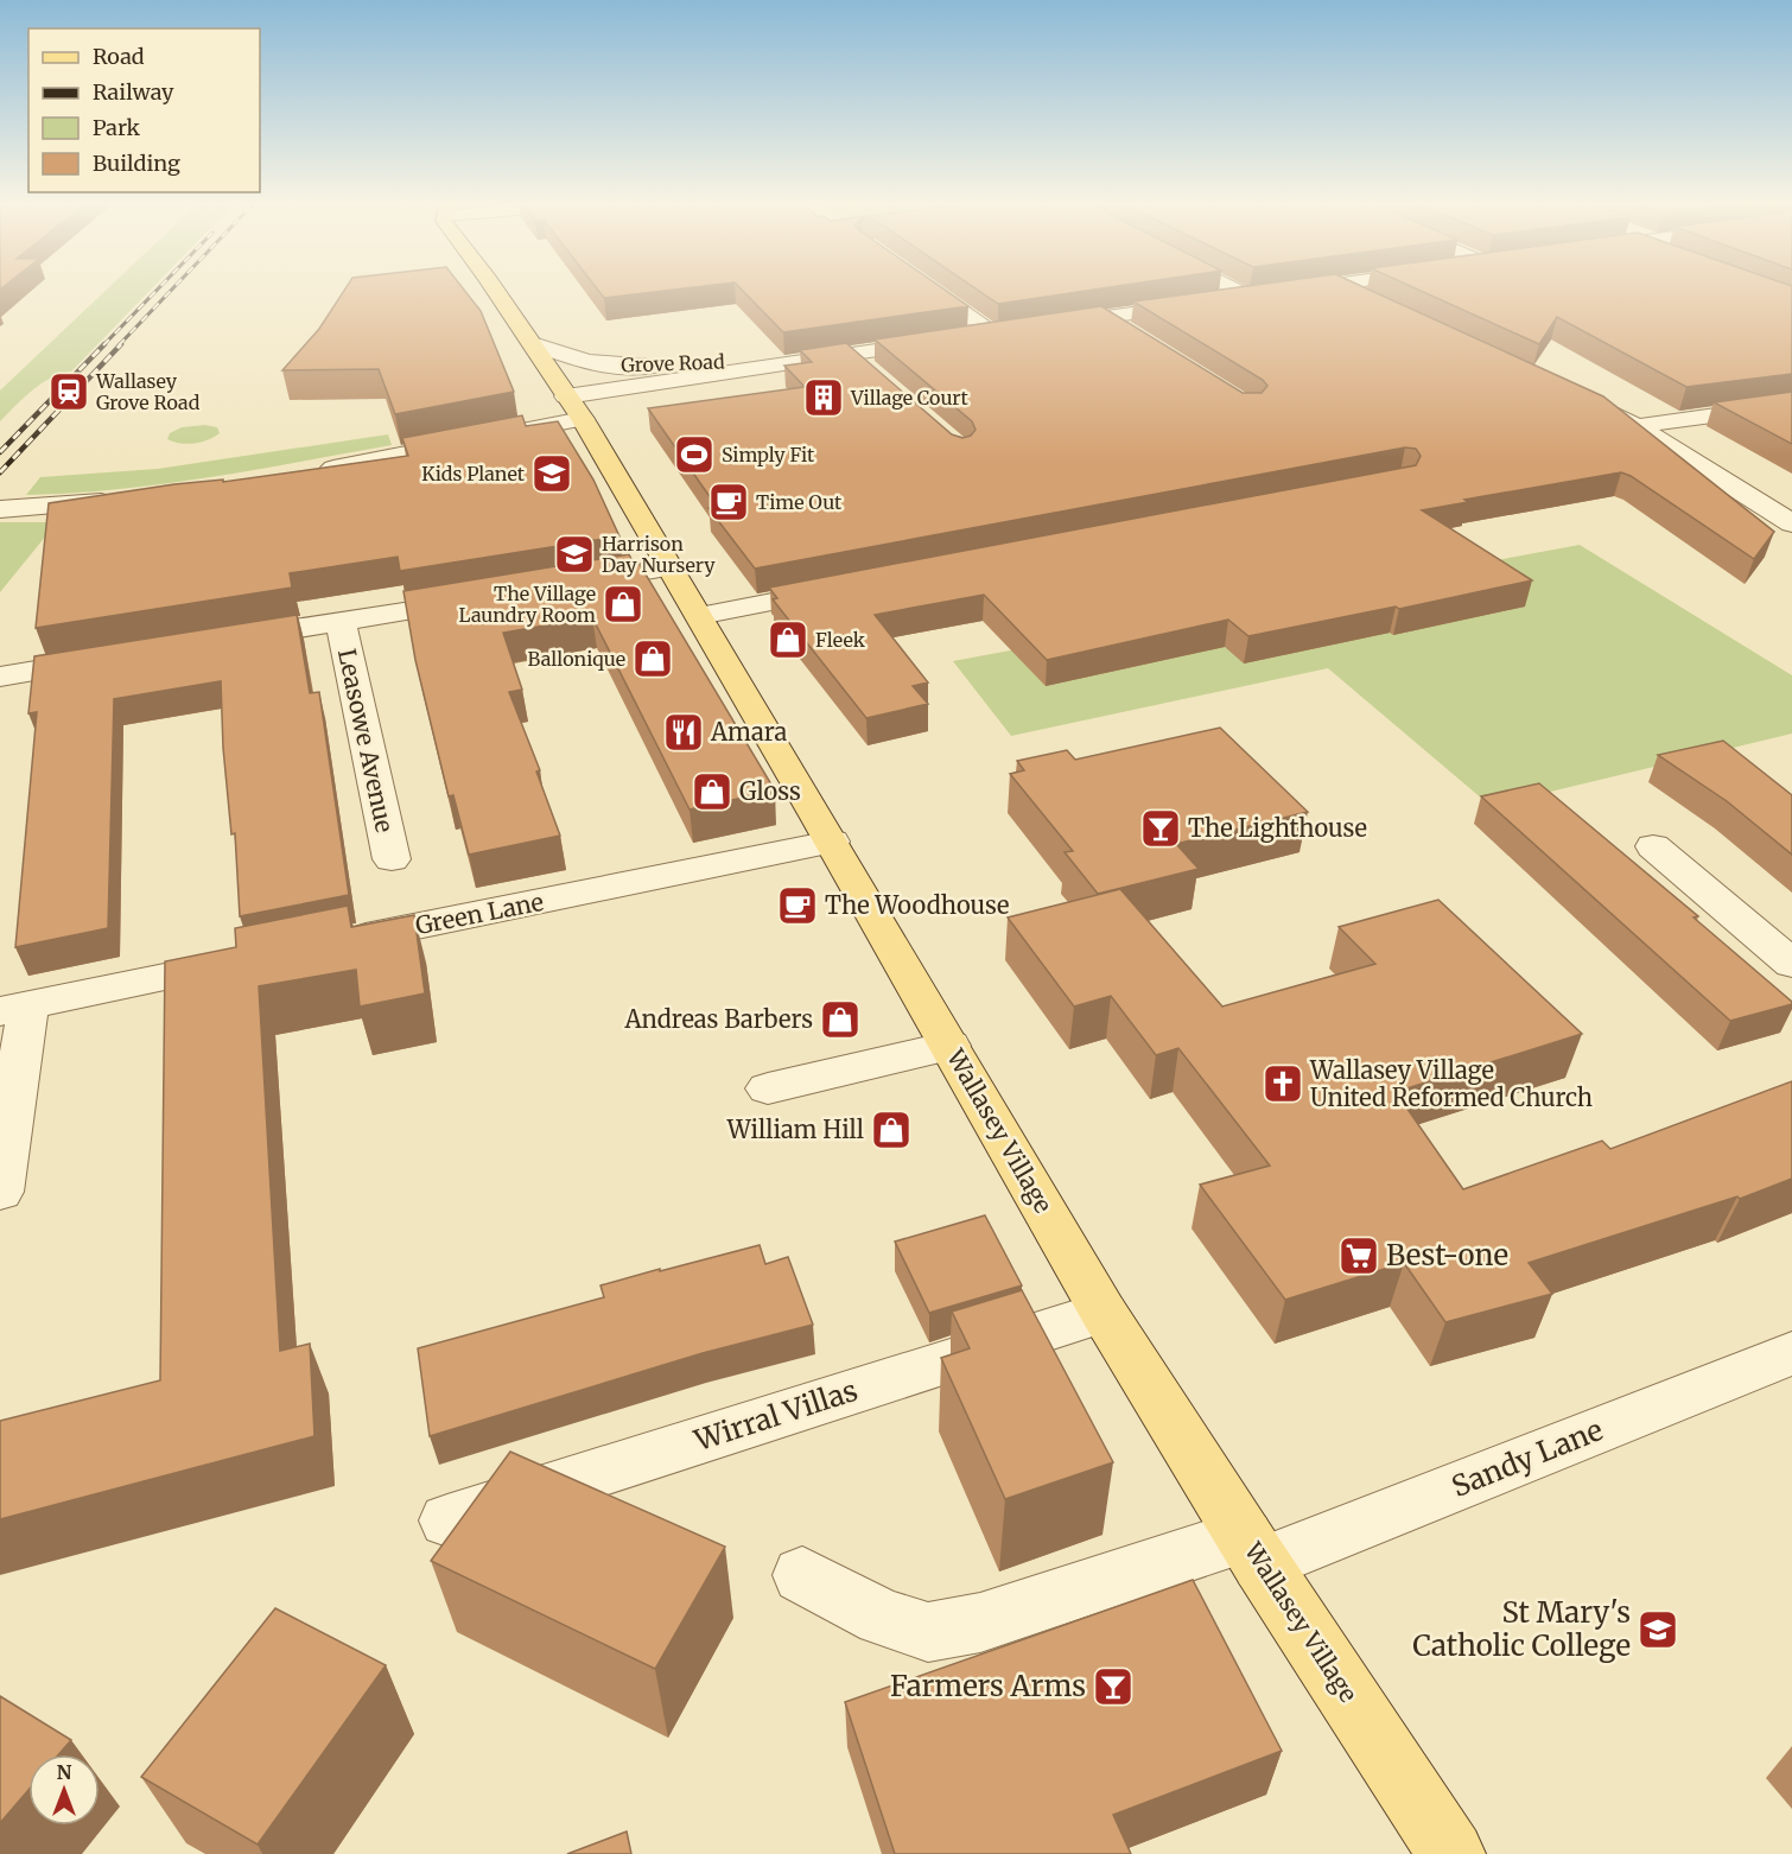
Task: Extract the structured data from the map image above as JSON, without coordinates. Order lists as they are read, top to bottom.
{
  "streets": {
    "main road": ["Wallasey Village"],
    "street": [
      "Grove Road",
      "Leasowe Avenue",
      "Green Lane",
      "Wirral Villas",
      "Sandy Lane"
    ]
  },
  "crossings": [
    ["Grove Road", "Wallasey Village"],
    ["Green Lane", "Wallasey Village"],
    ["Wallasey Village", "Wirral Villas"],
    ["Wallasey Village", "Sandy Lane"]
  ],
  "places": {
    "station": ["Wallasey Grove Road"],
    "building": ["Village Court"],
    "sports": ["Simply Fit"],
    "school or university": ["Kids Planet", "Harrison Day Nursery", "St Mary's Catholic College"],
    "cafe": ["Time Out", "The Woodhouse"],
    "shop": [
      "The Village Laundry Room",
      "Fleek",
      "Ballonique",
      "Gloss",
      "Andreas Barbers",
      "William Hill"
    ],
    "restaurant": ["Amara"],
    "bar": ["The Lighthouse", "Farmers Arms"],
    "church": ["Wallasey Village United Reformed Church"],
    "supermarket": ["Best-one"]
  },
  "legend": [
    "Road",
    "Railway",
    "Park",
    "Building"
  ],
  "north": "top"
}
